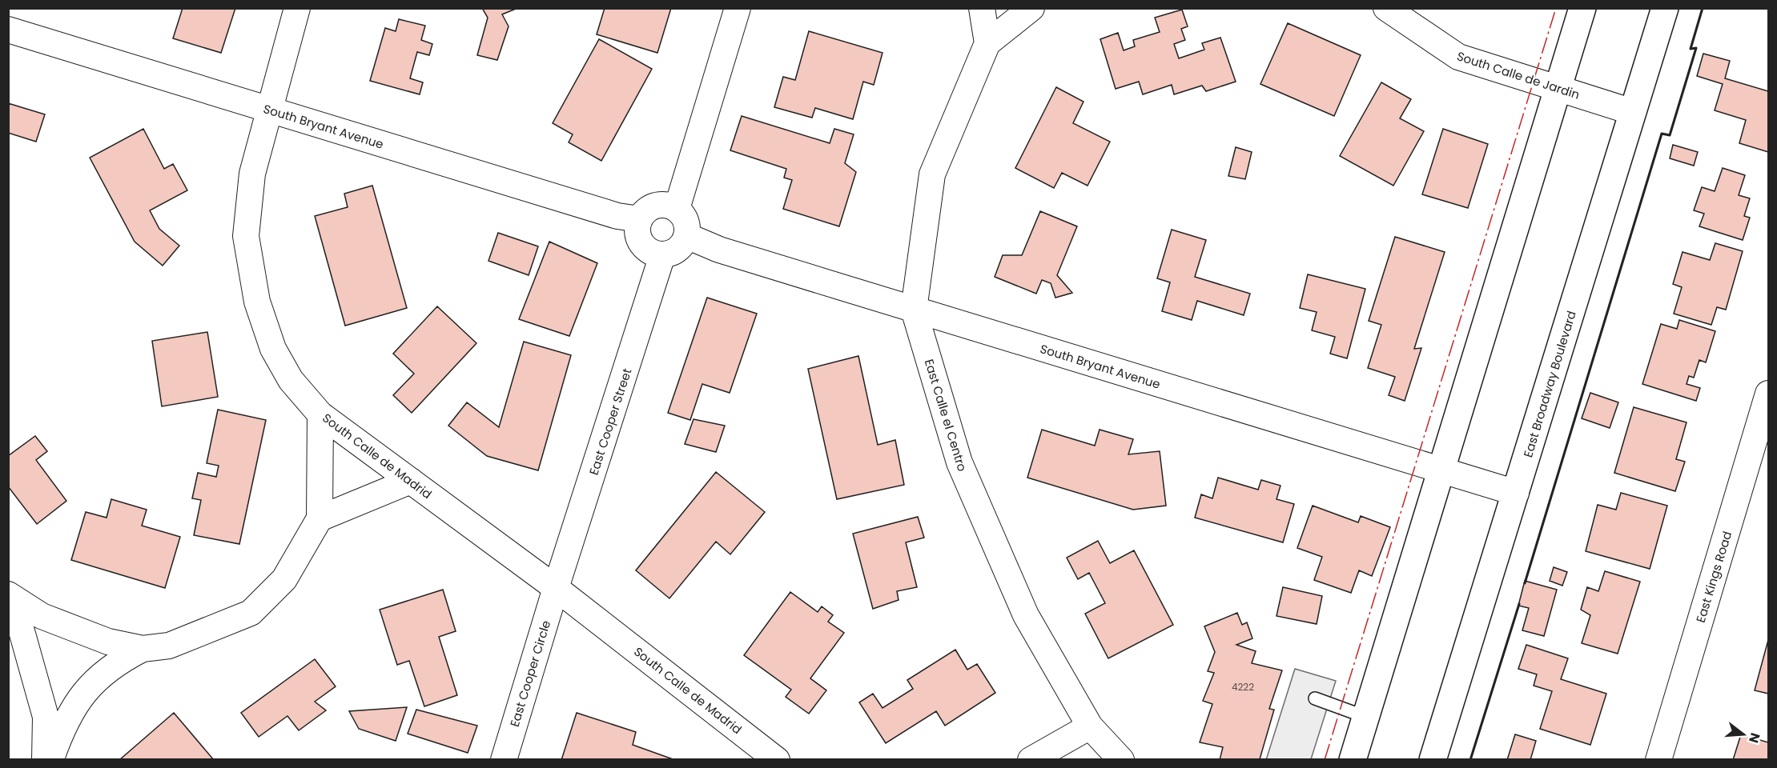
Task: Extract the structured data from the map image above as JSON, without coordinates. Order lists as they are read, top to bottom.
{
  "streets": {
    "main road": ["East Broadway Boulevard"],
    "street": [
      "South Calle de Jardin",
      "South Bryant Avenue",
      "East Calle el Centro",
      "East Cooper Street",
      "South Calle de Madrid",
      "East Kings Road",
      "East Cooper Circle"
    ]
  },
  "crossings": [
    ["South Calle de Jardin", "East Broadway Boulevard"],
    ["South Bryant Avenue", "East Broadway Boulevard"],
    ["South Bryant Avenue", "East Calle el Centro"],
    ["South Bryant Avenue", "East Cooper Street"],
    ["South Bryant Avenue", "South Calle de Madrid"],
    ["East Cooper Street", "South Calle de Madrid"],
    ["East Cooper Street", "East Cooper Circle"],
    ["South Calle de Madrid", "East Cooper Circle"]
  ],
  "house_numbers": ["4222"],
  "north": "right"
}
